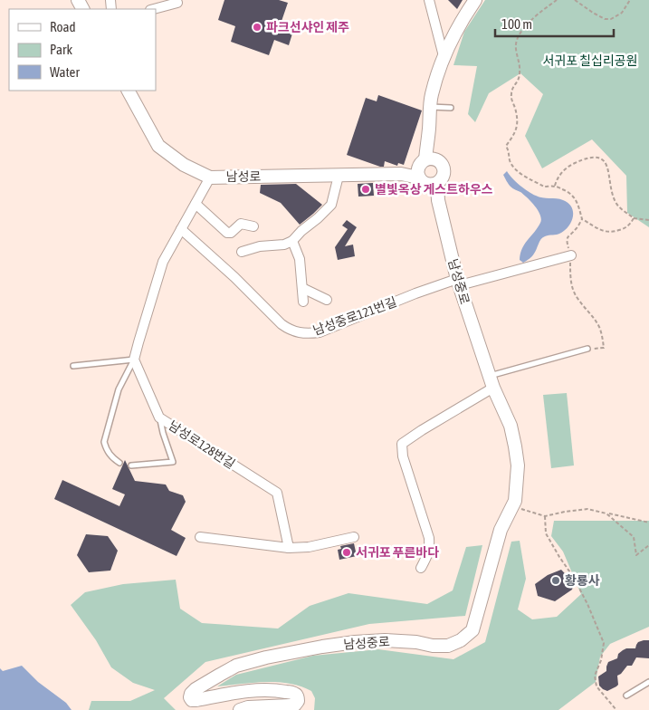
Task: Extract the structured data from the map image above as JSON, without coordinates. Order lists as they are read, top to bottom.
{
  "streets": {
    "street": [
      "남성로",
      "남성중로",
      "남성중로121번길",
      "남성로128번길"
    ]
  },
  "crossings": [
    ["남성로", "남성중로"],
    ["남성중로", "남성중로121번길"]
  ],
  "parks": ["서귀포 칠십리공원"],
  "places": [
    "파크선샤인 제주",
    "별빛옥상 게스트하우스",
    "서귀포 푸른바다",
    "황룡사"
  ],
  "legend": ["Road", "Park", "Water"],
  "scale_bar": "100 m"
}
